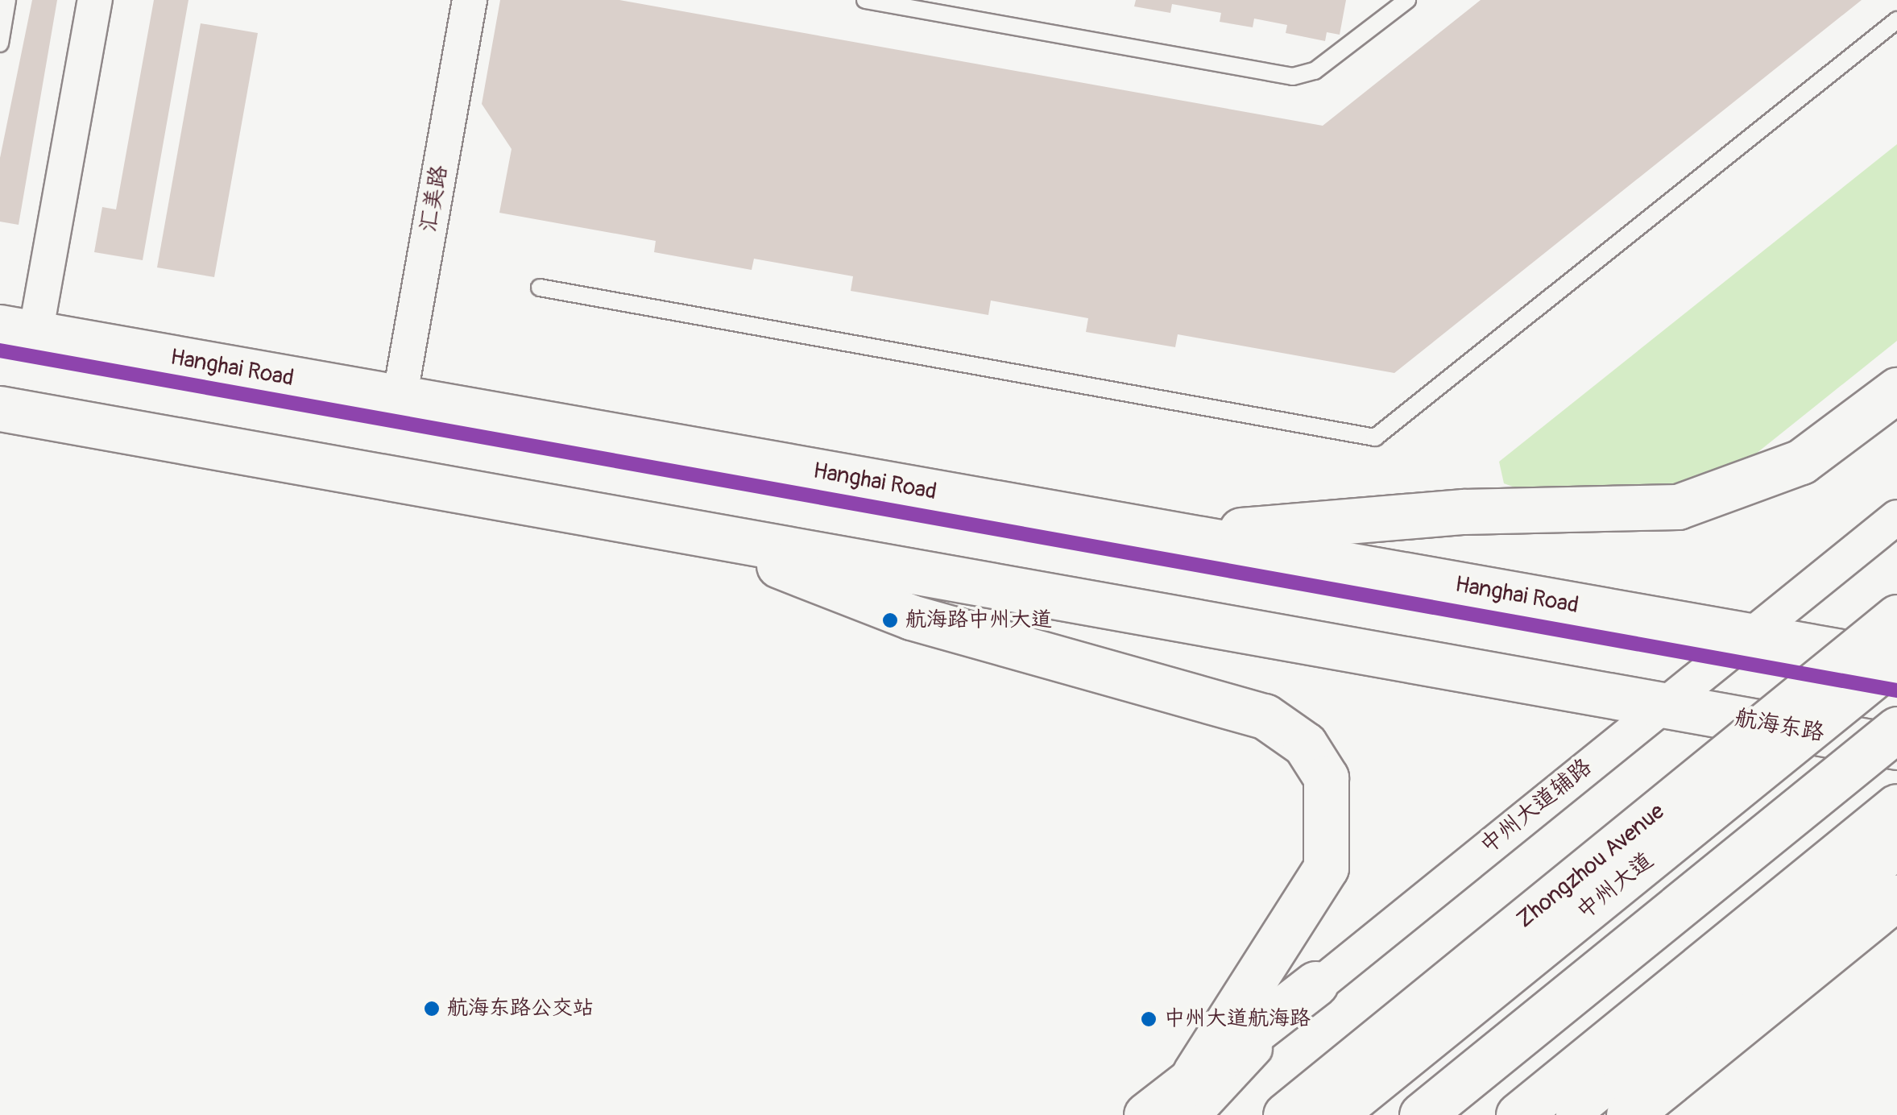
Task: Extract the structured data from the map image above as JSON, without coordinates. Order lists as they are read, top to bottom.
{
  "streets": {
    "main road": [
      "Hanghai Road",
      "航海东路",
      "Zhongzhou Avenue",
      "中州大道"
    ],
    "street": ["汇美路", "中州大道辅路"]
  },
  "crossings": [
    ["汇美路", "Hanghai Road"],
    ["Hanghai Road", "中州大道辅路"],
    ["航海东路", "中州大道辅路"]
  ],
  "places": ["航海路中州大道", "航海东路公交站", "中州大道航海路"]
}
